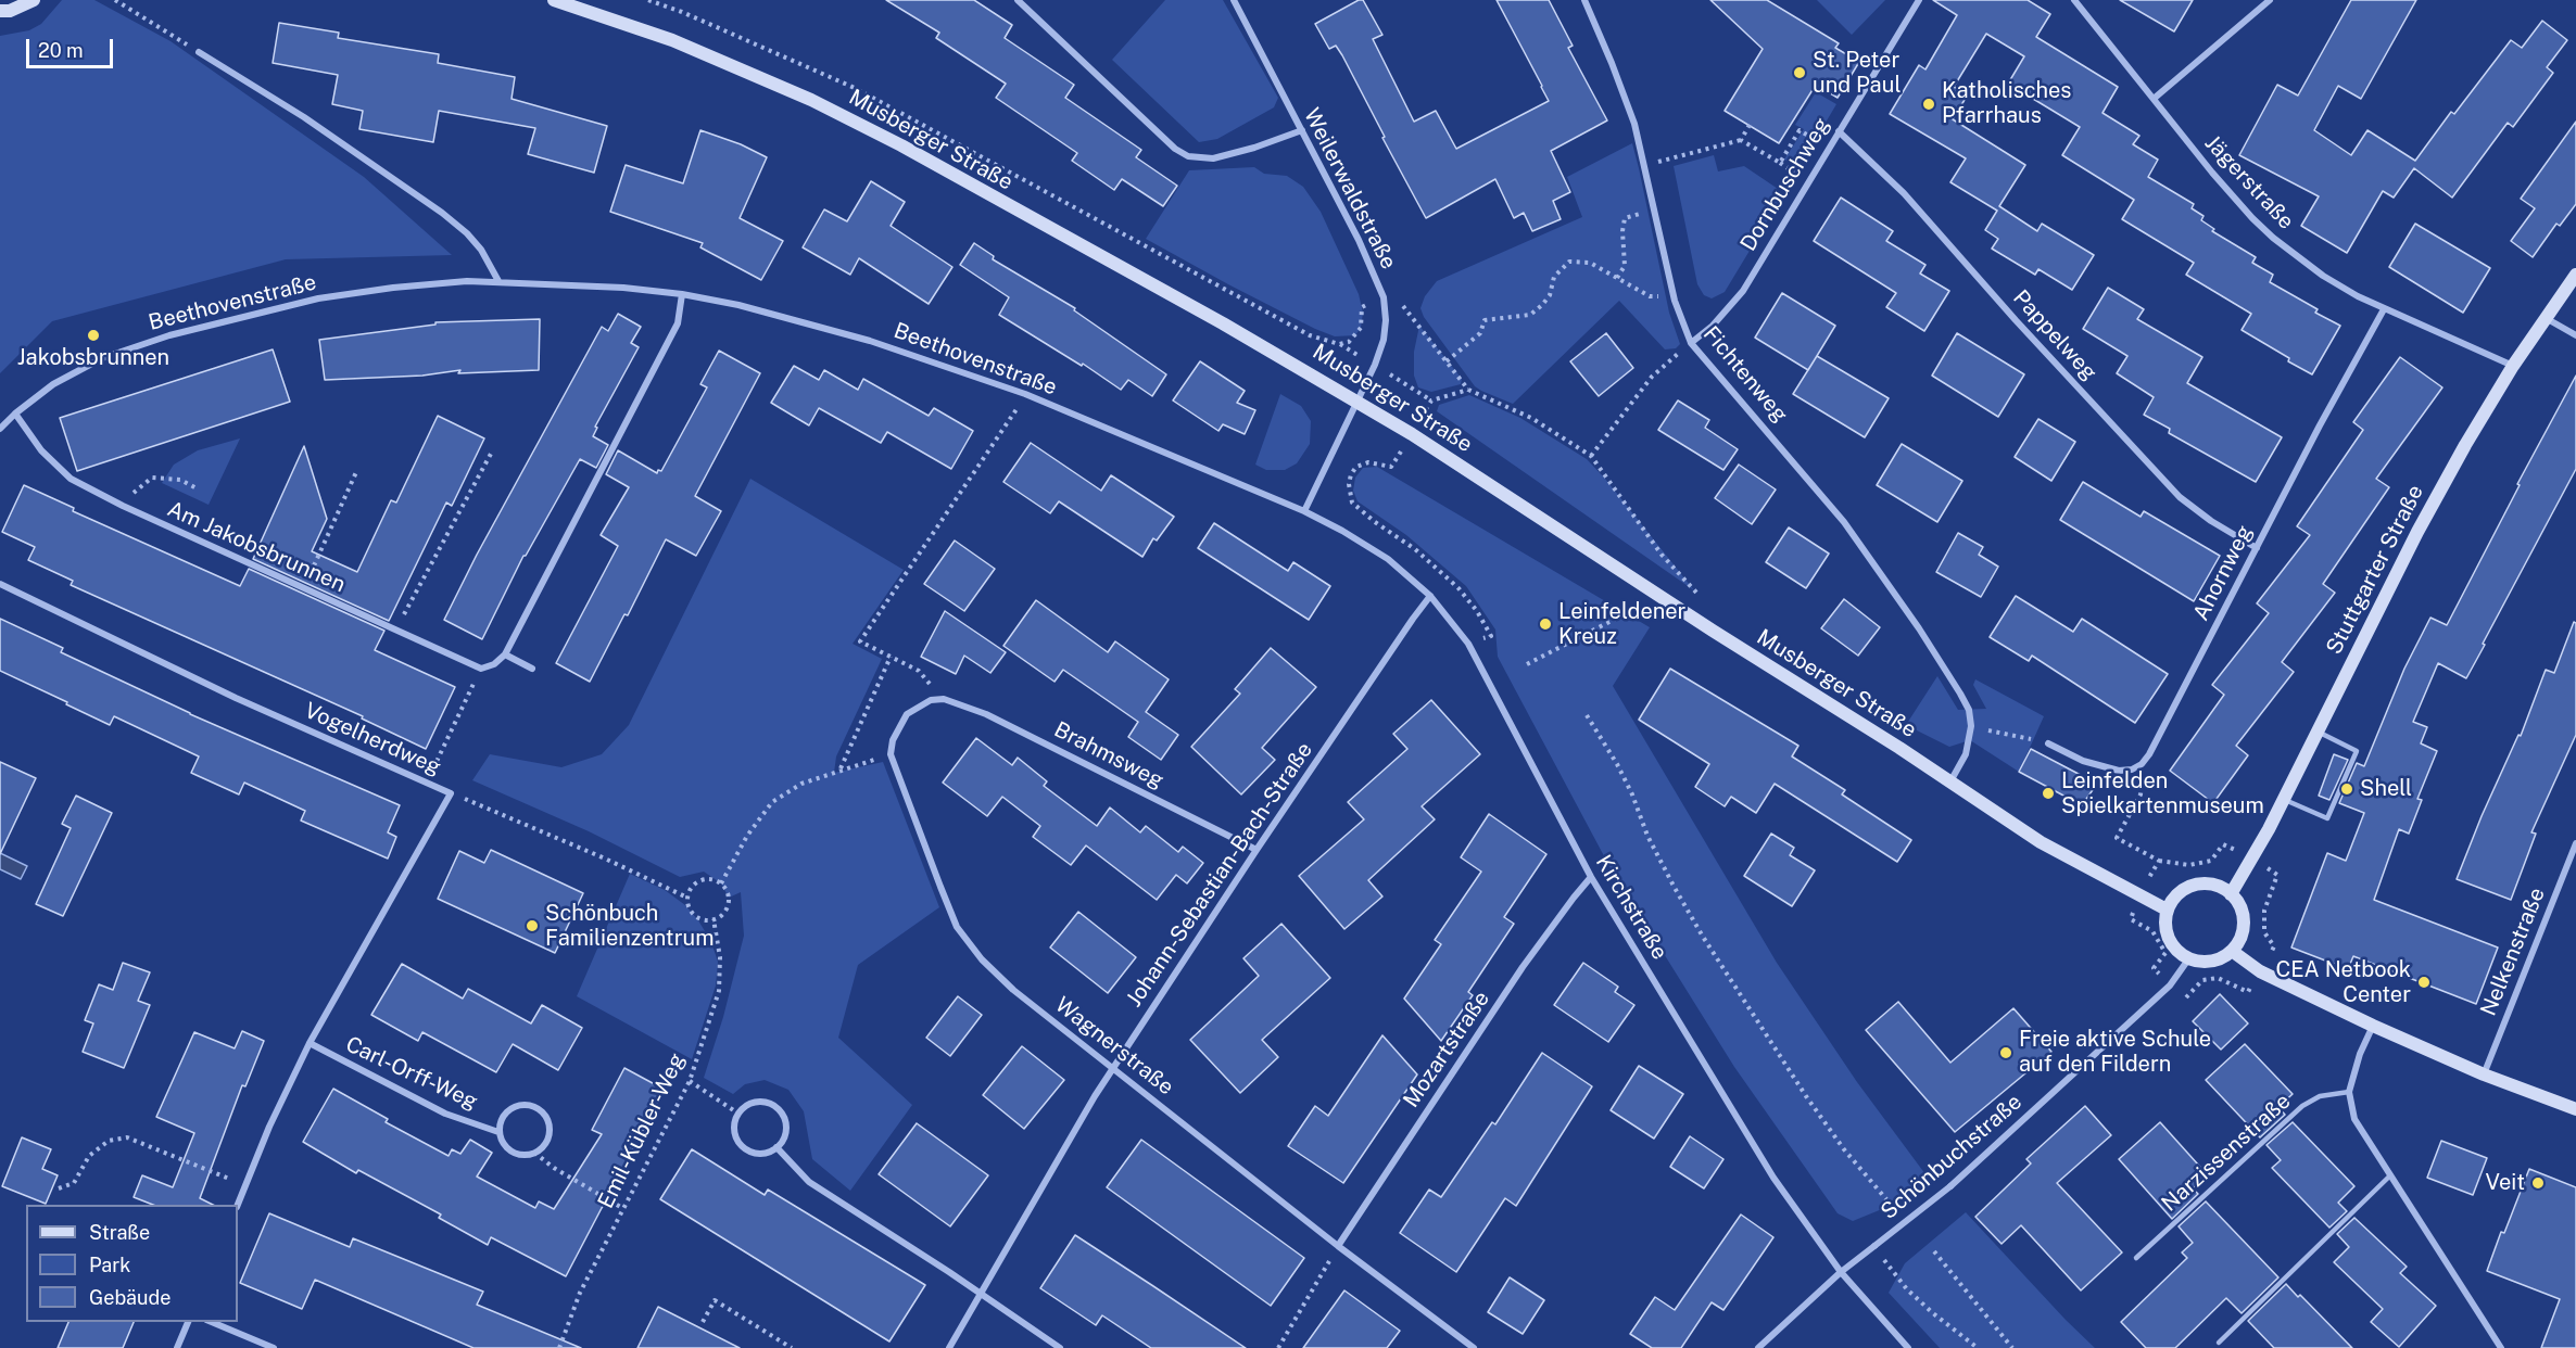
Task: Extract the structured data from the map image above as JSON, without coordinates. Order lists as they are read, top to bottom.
{
  "streets": {
    "main road": ["Musberger Straße", "Stuttgarter Straße"],
    "street": [
      "Jägerstraße",
      "Dornbuschweg",
      "Weilerwaldstraße",
      "Beethovenstraße",
      "Pappelweg",
      "Fichtenweg",
      "Am Jakobsbrunnen",
      "Ahornweg",
      "Vogelherdweg",
      "Brahmsweg",
      "Johann-Sebastian-Bach-Straße",
      "Kirchstraße",
      "Nelkenstraße",
      "Wagnerstraße",
      "Mozartstraße",
      "Carl-Orff-Weg",
      "Schönbuchstraße"
    ],
    "lane": ["Narzissenstraße"],
    "path": ["Emil-Kübler-Weg"]
  },
  "crossings": [
    ["Musberger Straße", "Weilerwaldstraße"],
    ["Musberger Straße", "Stuttgarter Straße"],
    ["Musberger Straße", "Schönbuchstraße"],
    ["Jägerstraße", "Stuttgarter Straße"],
    ["Jägerstraße", "Ahornweg"],
    ["Dornbuschweg", "Pappelweg"],
    ["Dornbuschweg", "Fichtenweg"],
    ["Beethovenstraße", "Am Jakobsbrunnen"],
    ["Beethovenstraße", "Kirchstraße"],
    ["Pappelweg", "Ahornweg"],
    ["Stuttgarter Straße", "Schönbuchstraße"],
    ["Vogelherdweg", "Carl-Orff-Weg"],
    ["Brahmsweg", "Johann-Sebastian-Bach-Straße"],
    ["Johann-Sebastian-Bach-Straße", "Kirchstraße"],
    ["Johann-Sebastian-Bach-Straße", "Wagnerstraße"],
    ["Kirchstraße", "Mozartstraße"],
    ["Kirchstraße", "Schönbuchstraße"],
    ["Wagnerstraße", "Mozartstraße"]
  ],
  "places": [
    "St. Peter und Paul",
    "Katholisches Pfarrhaus",
    "Jakobsbrunnen",
    "Leinfeldener Kreuz",
    "Shell",
    "Leinfelden Spielkartenmuseum",
    "Schönbuch Familienzentrum",
    "CEA Netbook Center",
    "Freie aktive Schule auf den Fildern",
    "Veit"
  ],
  "legend": ["Straße", "Park", "Gebäude"],
  "scale_bar": "20 m"
}
